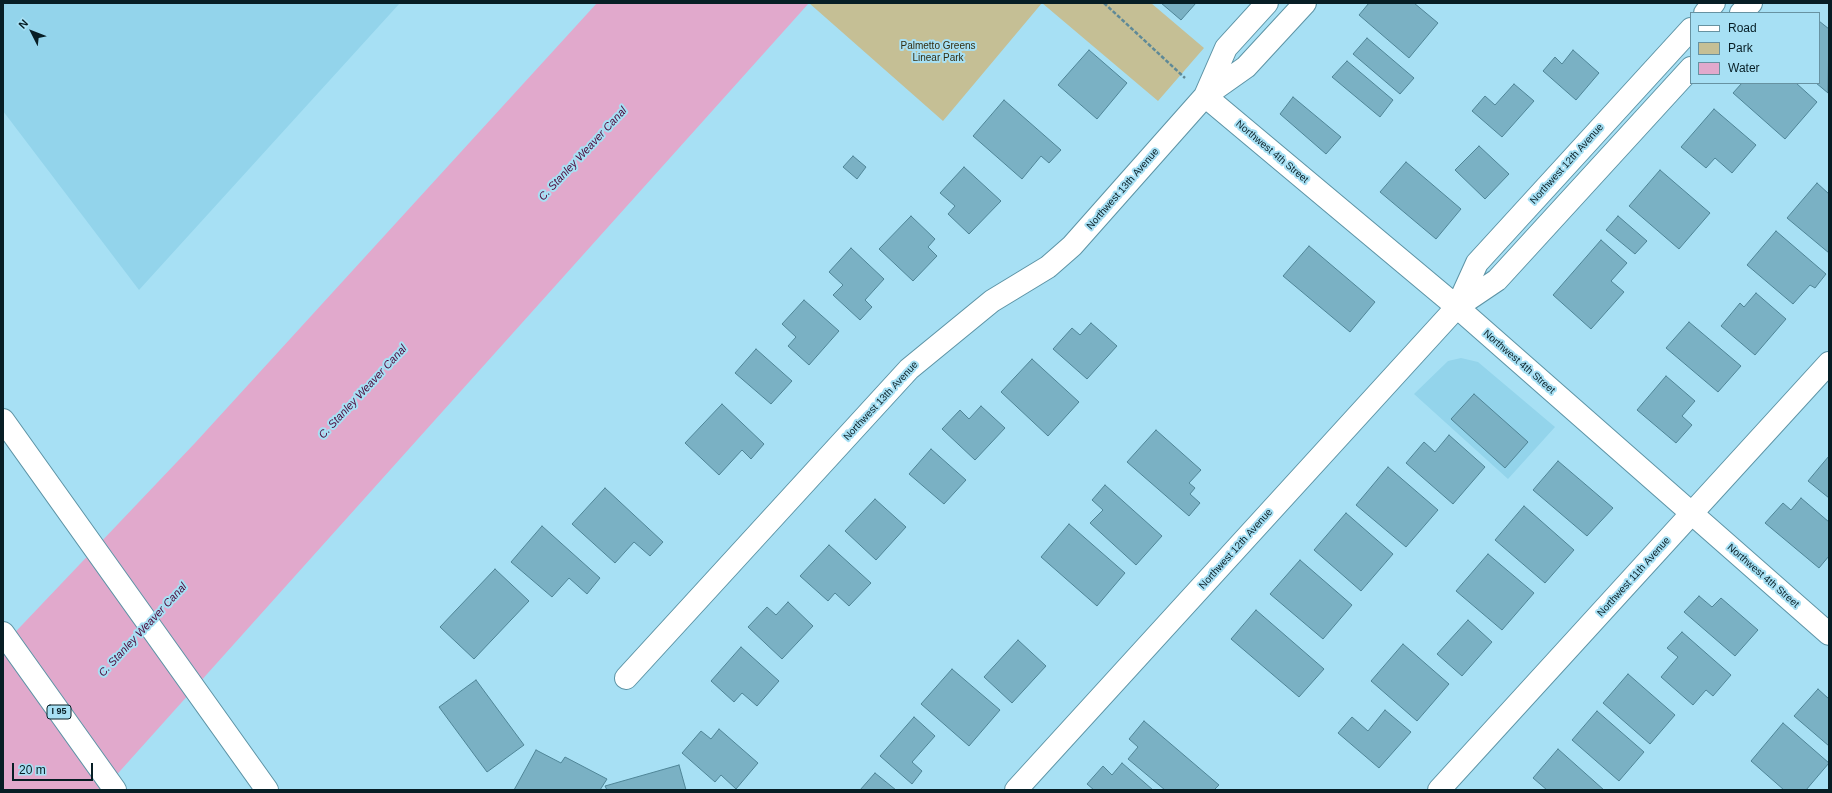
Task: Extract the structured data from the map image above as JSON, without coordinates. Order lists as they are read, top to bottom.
{
  "streets": {
    "main road": [
      "Northwest 4th Street",
      "Northwest 12th Avenue",
      "Northwest 13th Avenue",
      "Northwest 11th Avenue",
      "I 95"
    ]
  },
  "crossings": [
    ["Northwest 4th Street", "Northwest 12th Avenue"],
    ["Northwest 4th Street", "Northwest 13th Avenue"],
    ["Northwest 4th Street", "Northwest 11th Avenue"]
  ],
  "water": ["C. Stanley Weaver Canal"],
  "parks": ["Palmetto Greens Linear Park"],
  "legend": ["Road", "Park", "Water"],
  "scale_bar": "20 m",
  "north": "top left"
}
